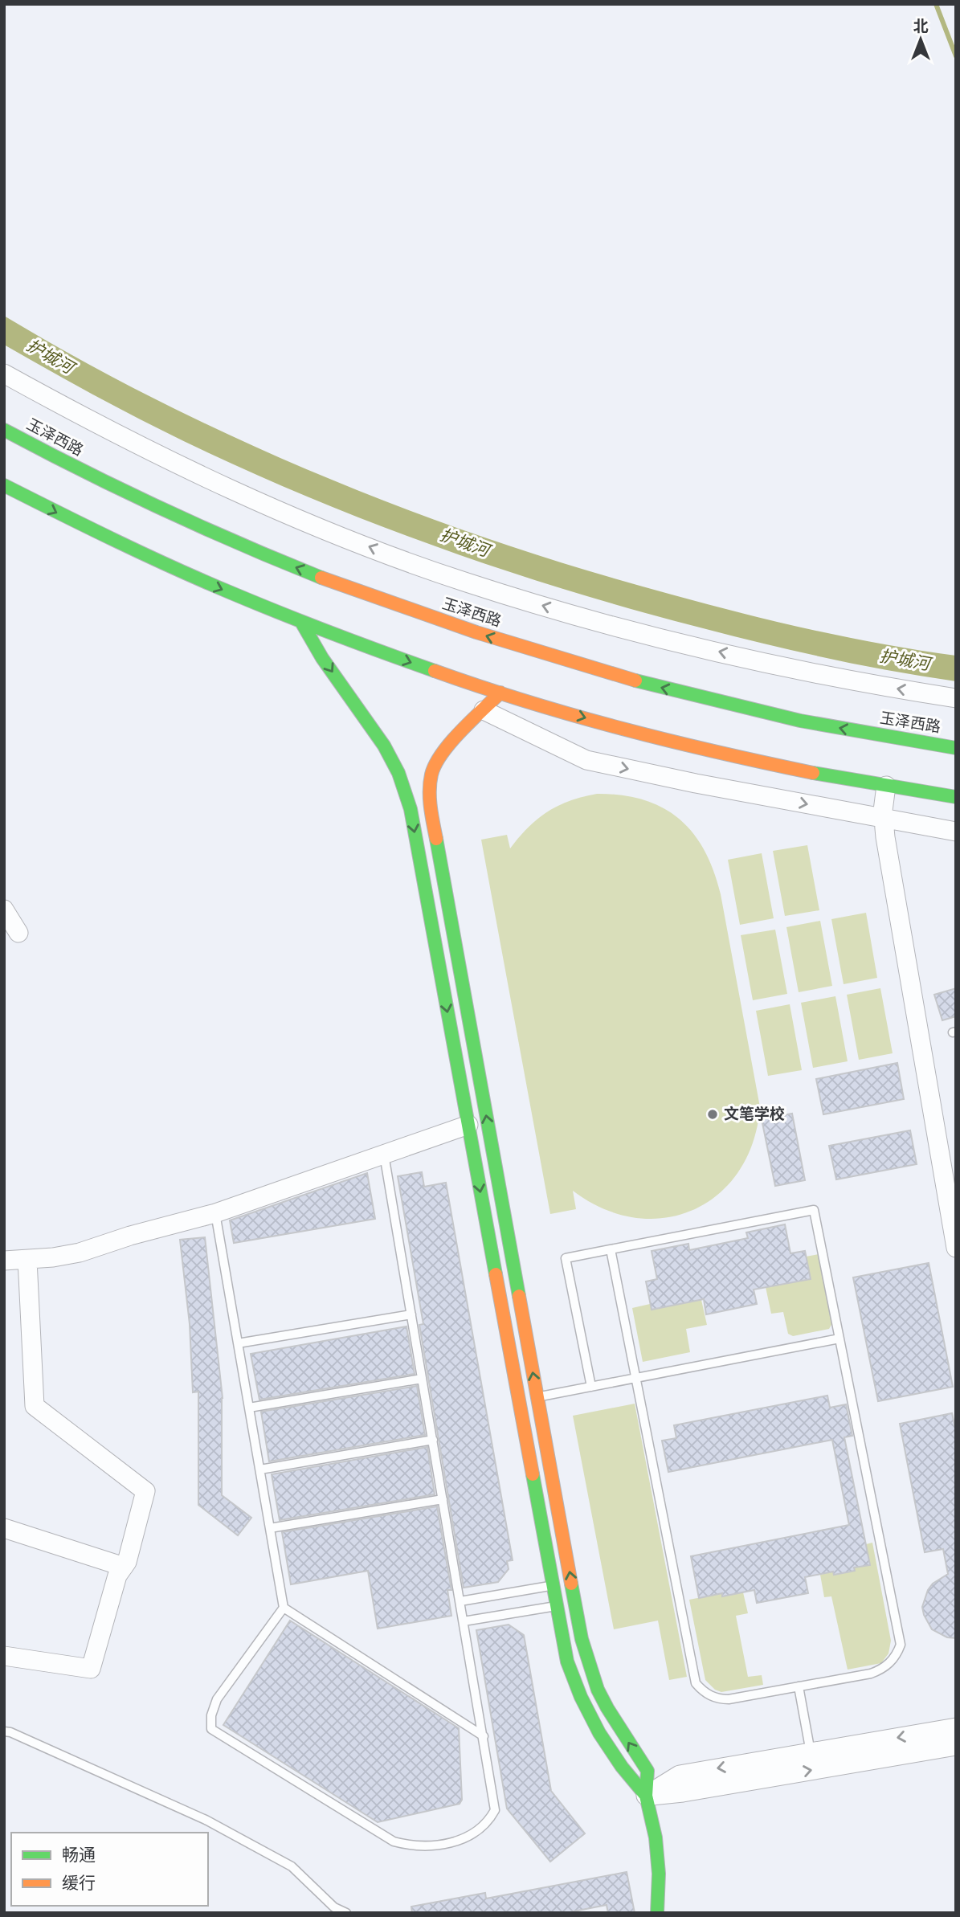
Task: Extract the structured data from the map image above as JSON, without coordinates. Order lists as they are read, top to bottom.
{
  "streets": {
    "street": ["玉泽西路"]
  },
  "water": ["护城河"],
  "places": ["文笔学校"],
  "legend": ["畅通", "缓行"],
  "north": "top"
}
